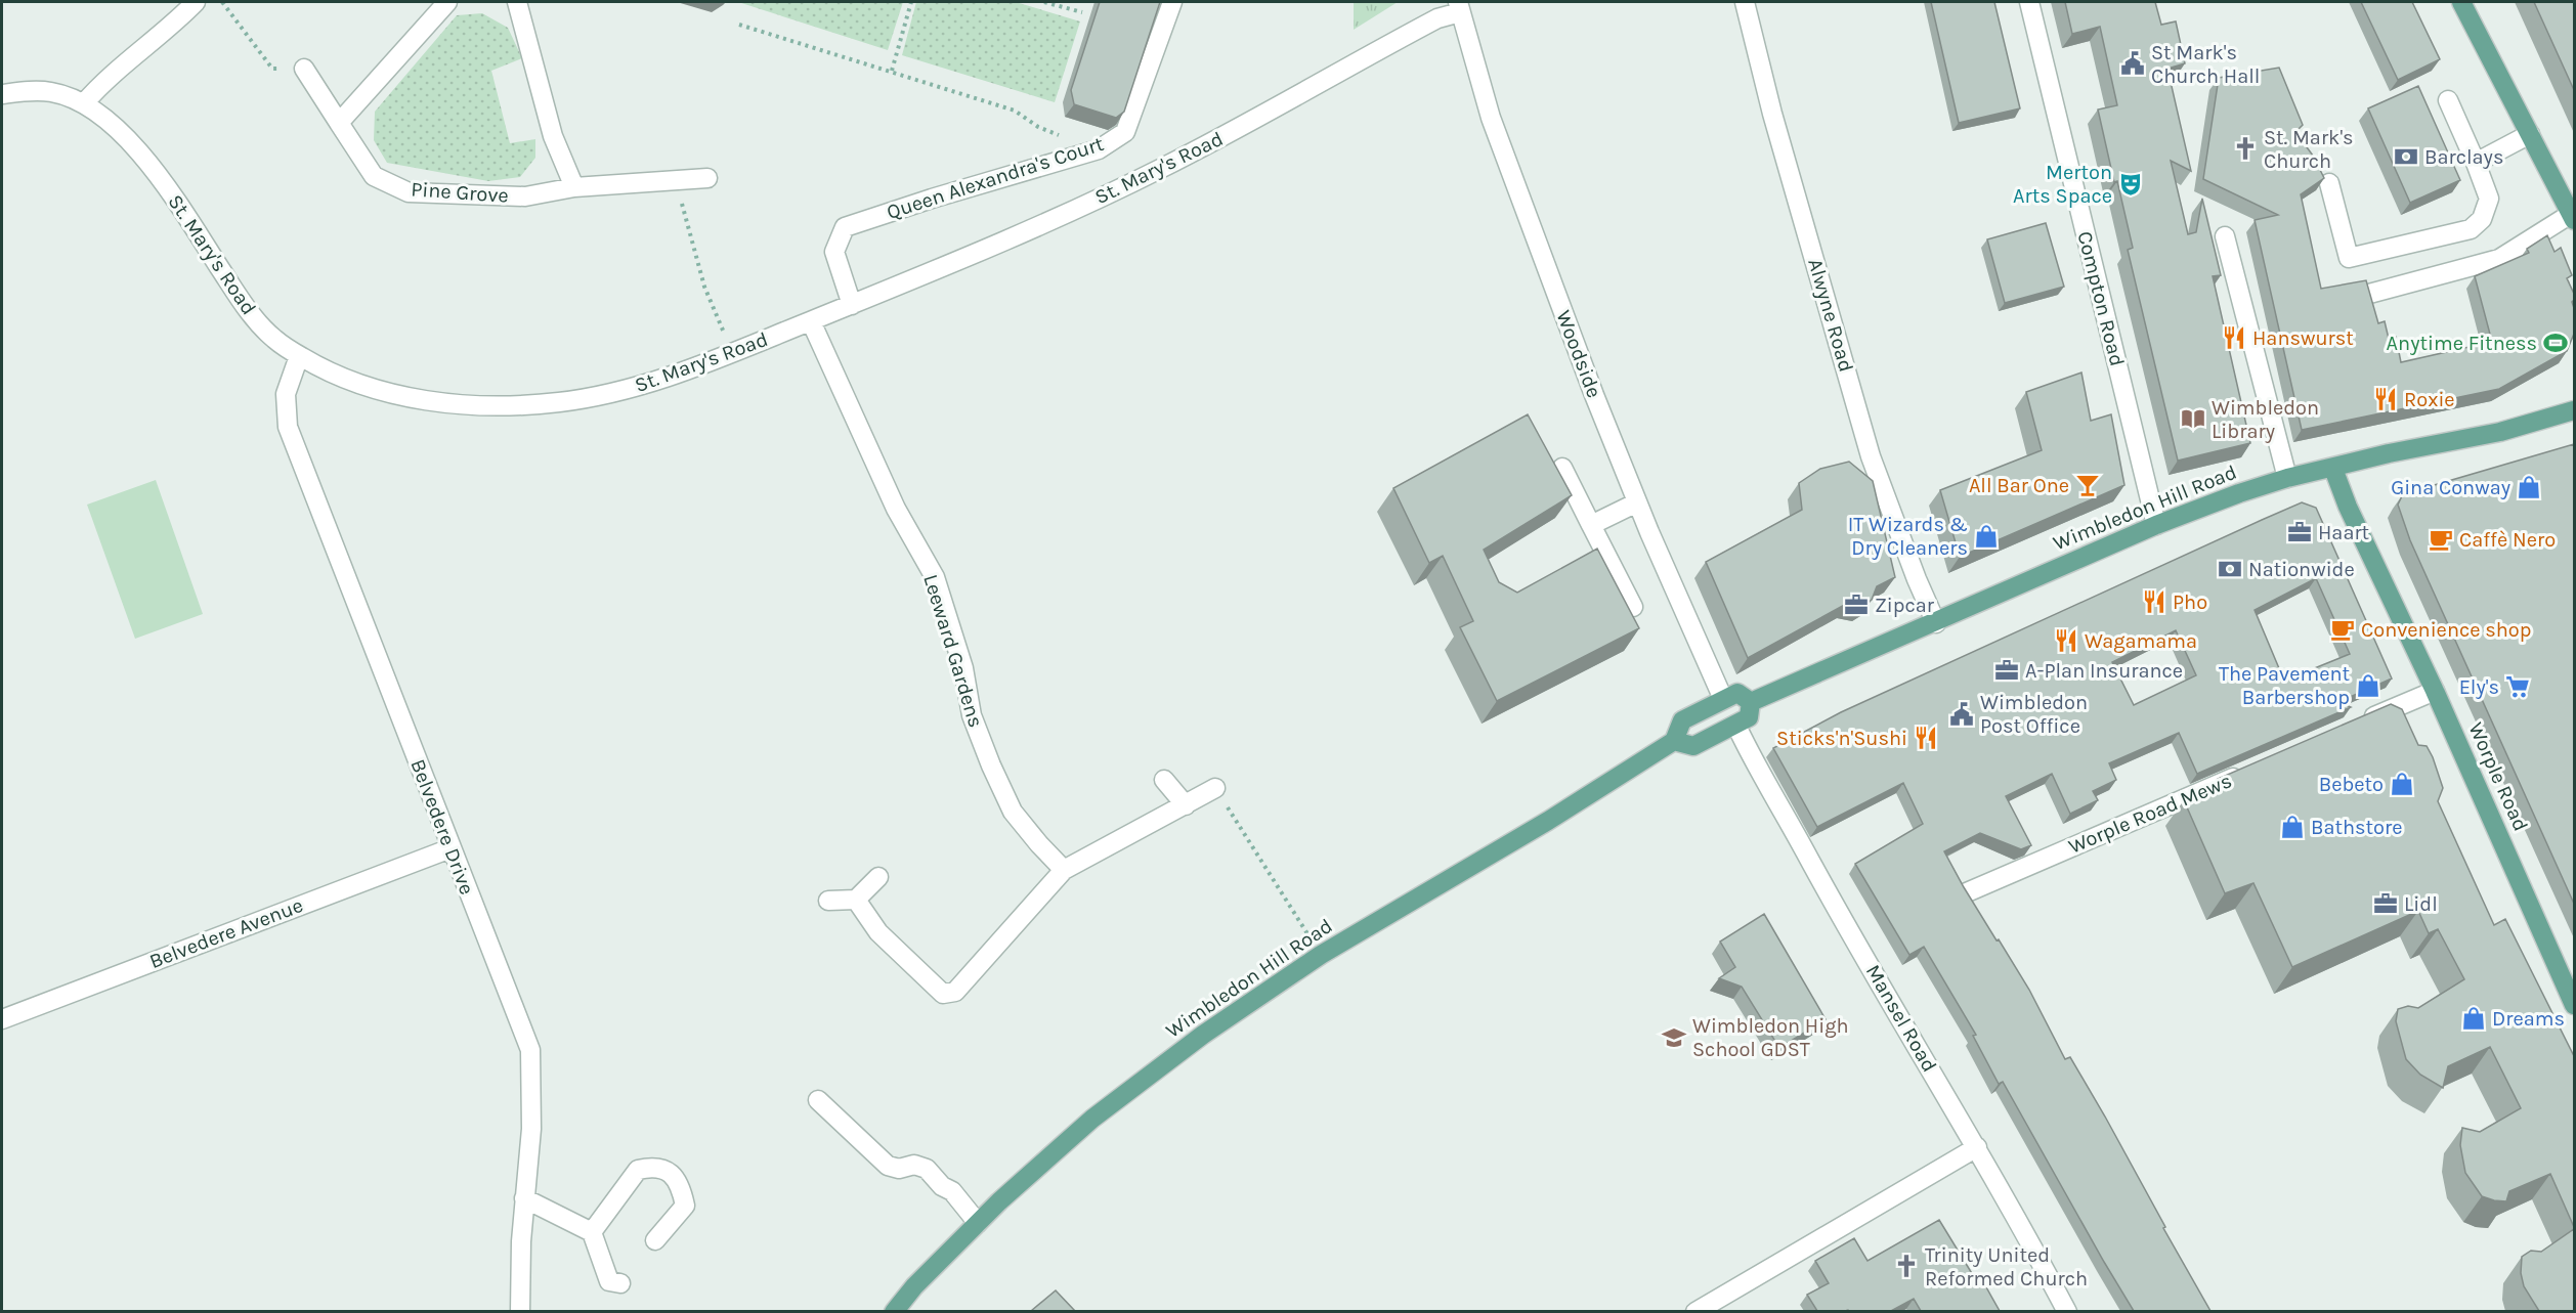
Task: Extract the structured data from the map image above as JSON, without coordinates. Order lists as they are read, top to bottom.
{
  "streets": {
    "main road": ["Wimbledon Hill Road", "Worple Road"],
    "street": [
      "St. Mary's Road",
      "Queen Alexandra's Court",
      "Pine Grove",
      "Compton Road",
      "Alwyne Road",
      "Woodside",
      "Leeward Gardens",
      "Worple Road Mews",
      "Belvedere Drive",
      "Belvedere Avenue",
      "Mansel Road"
    ]
  },
  "crossings": [
    ["St. Mary's Road", "Queen Alexandra's Court"],
    ["St. Mary's Road", "Woodside"],
    ["St. Mary's Road", "Leeward Gardens"],
    ["St. Mary's Road", "Belvedere Drive"],
    ["Compton Road", "Wimbledon Hill Road"],
    ["Alwyne Road", "Wimbledon Hill Road"],
    ["Woodside", "Wimbledon Hill Road"],
    ["Wimbledon Hill Road", "Worple Road"],
    ["Belvedere Drive", "Belvedere Avenue"]
  ],
  "places": {
    "public building": ["St Mark's Church Hall", "Wimbledon Post Office"],
    "church": ["St. Mark's Church", "Trinity United Reformed Church"],
    "bank": ["Barclays", "Nationwide"],
    "theatre": ["Merton Arts Space"],
    "restaurant": [
      "Hanswurst",
      "Roxie",
      "Pho",
      "Wagamama",
      "Sticks'n'Sushi"
    ],
    "sports": ["Anytime Fitness"],
    "library": ["Wimbledon Library"],
    "bar": ["All Bar One"],
    "shop": [
      "Gina Conway",
      "IT Wizards & Dry Cleaners",
      "The Pavement Barbershop",
      "Bebeto",
      "Bathstore",
      "Dreams"
    ],
    "office": [
      "Haart",
      "Zipcar",
      "A-Plan Insurance",
      "Lidl"
    ],
    "cafe": ["Caffè Nero", "Convenience shop"],
    "supermarket": ["Ely's"],
    "school or university": ["Wimbledon High School GDST"]
  }
}
